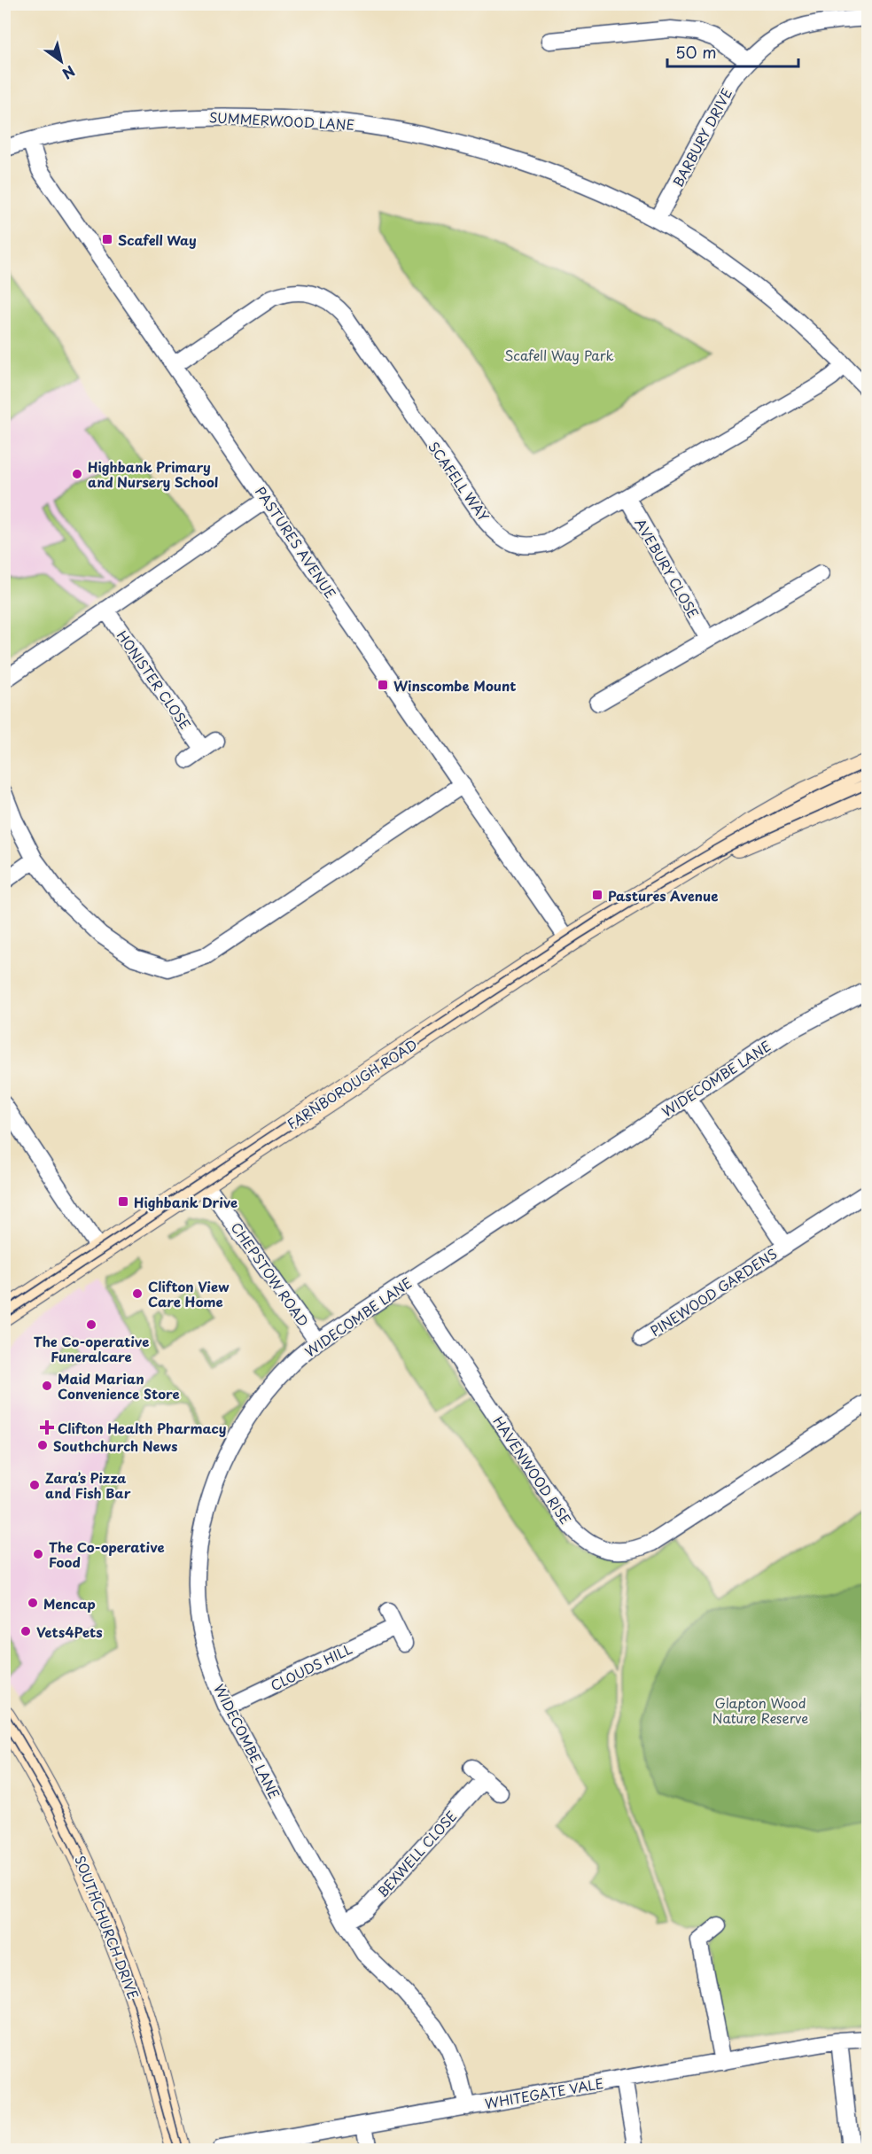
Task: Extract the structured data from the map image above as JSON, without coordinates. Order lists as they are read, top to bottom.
{
  "streets": {
    "street": [
      "SUMMERWOOD LANE",
      "BARBURY DRIVE",
      "SCAFELL WAY",
      "PASTURES AVENUE",
      "AVEBURY CLOSE",
      "HONISTER CLOSE",
      "WIDECOMBE LANE",
      "FARNBOROUGH ROAD",
      "CHEPSTOW ROAD",
      "PINEWOOD GARDENS",
      "HAVENWOOD RISE",
      "CLOUDS HILL",
      "BEXWELL CLOSE",
      "SOUTHCHURCH DRIVE",
      "WHITEGATE VALE"
    ]
  },
  "crossings": [
    ["SUMMERWOOD LANE", "BARBURY DRIVE"],
    ["SUMMERWOOD LANE", "SCAFELL WAY"],
    ["SUMMERWOOD LANE", "PASTURES AVENUE"],
    ["SCAFELL WAY", "PASTURES AVENUE"],
    ["SCAFELL WAY", "AVEBURY CLOSE"],
    ["PASTURES AVENUE", "FARNBOROUGH ROAD"],
    ["WIDECOMBE LANE", "CHEPSTOW ROAD"],
    ["WIDECOMBE LANE", "PINEWOOD GARDENS"],
    ["WIDECOMBE LANE", "HAVENWOOD RISE"],
    ["WIDECOMBE LANE", "CLOUDS HILL"],
    ["WIDECOMBE LANE", "BEXWELL CLOSE"],
    ["WIDECOMBE LANE", "WHITEGATE VALE"],
    ["FARNBOROUGH ROAD", "CHEPSTOW ROAD"]
  ],
  "parks": ["Scafell Way Park", "Glapton Wood Nature Reserve"],
  "places": {
    "transit": [
      "Scafell Way",
      "Winscombe Mount",
      "Pastures Avenue",
      "Highbank Drive"
    ],
    "other": [
      "Highbank Primary and Nursery School",
      "Clifton View Care Home",
      "The Co-operative Funeralcare",
      "Maid Marian Convenience Store",
      "Southchurch News",
      "Zara’s Pizza and Fish Bar",
      "The Co-operative Food",
      "Mencap",
      "Vets4Pets"
    ],
    "health": ["Clifton Health Pharmacy"]
  },
  "scale_bar": "50 m",
  "north": "bottom right"
}
